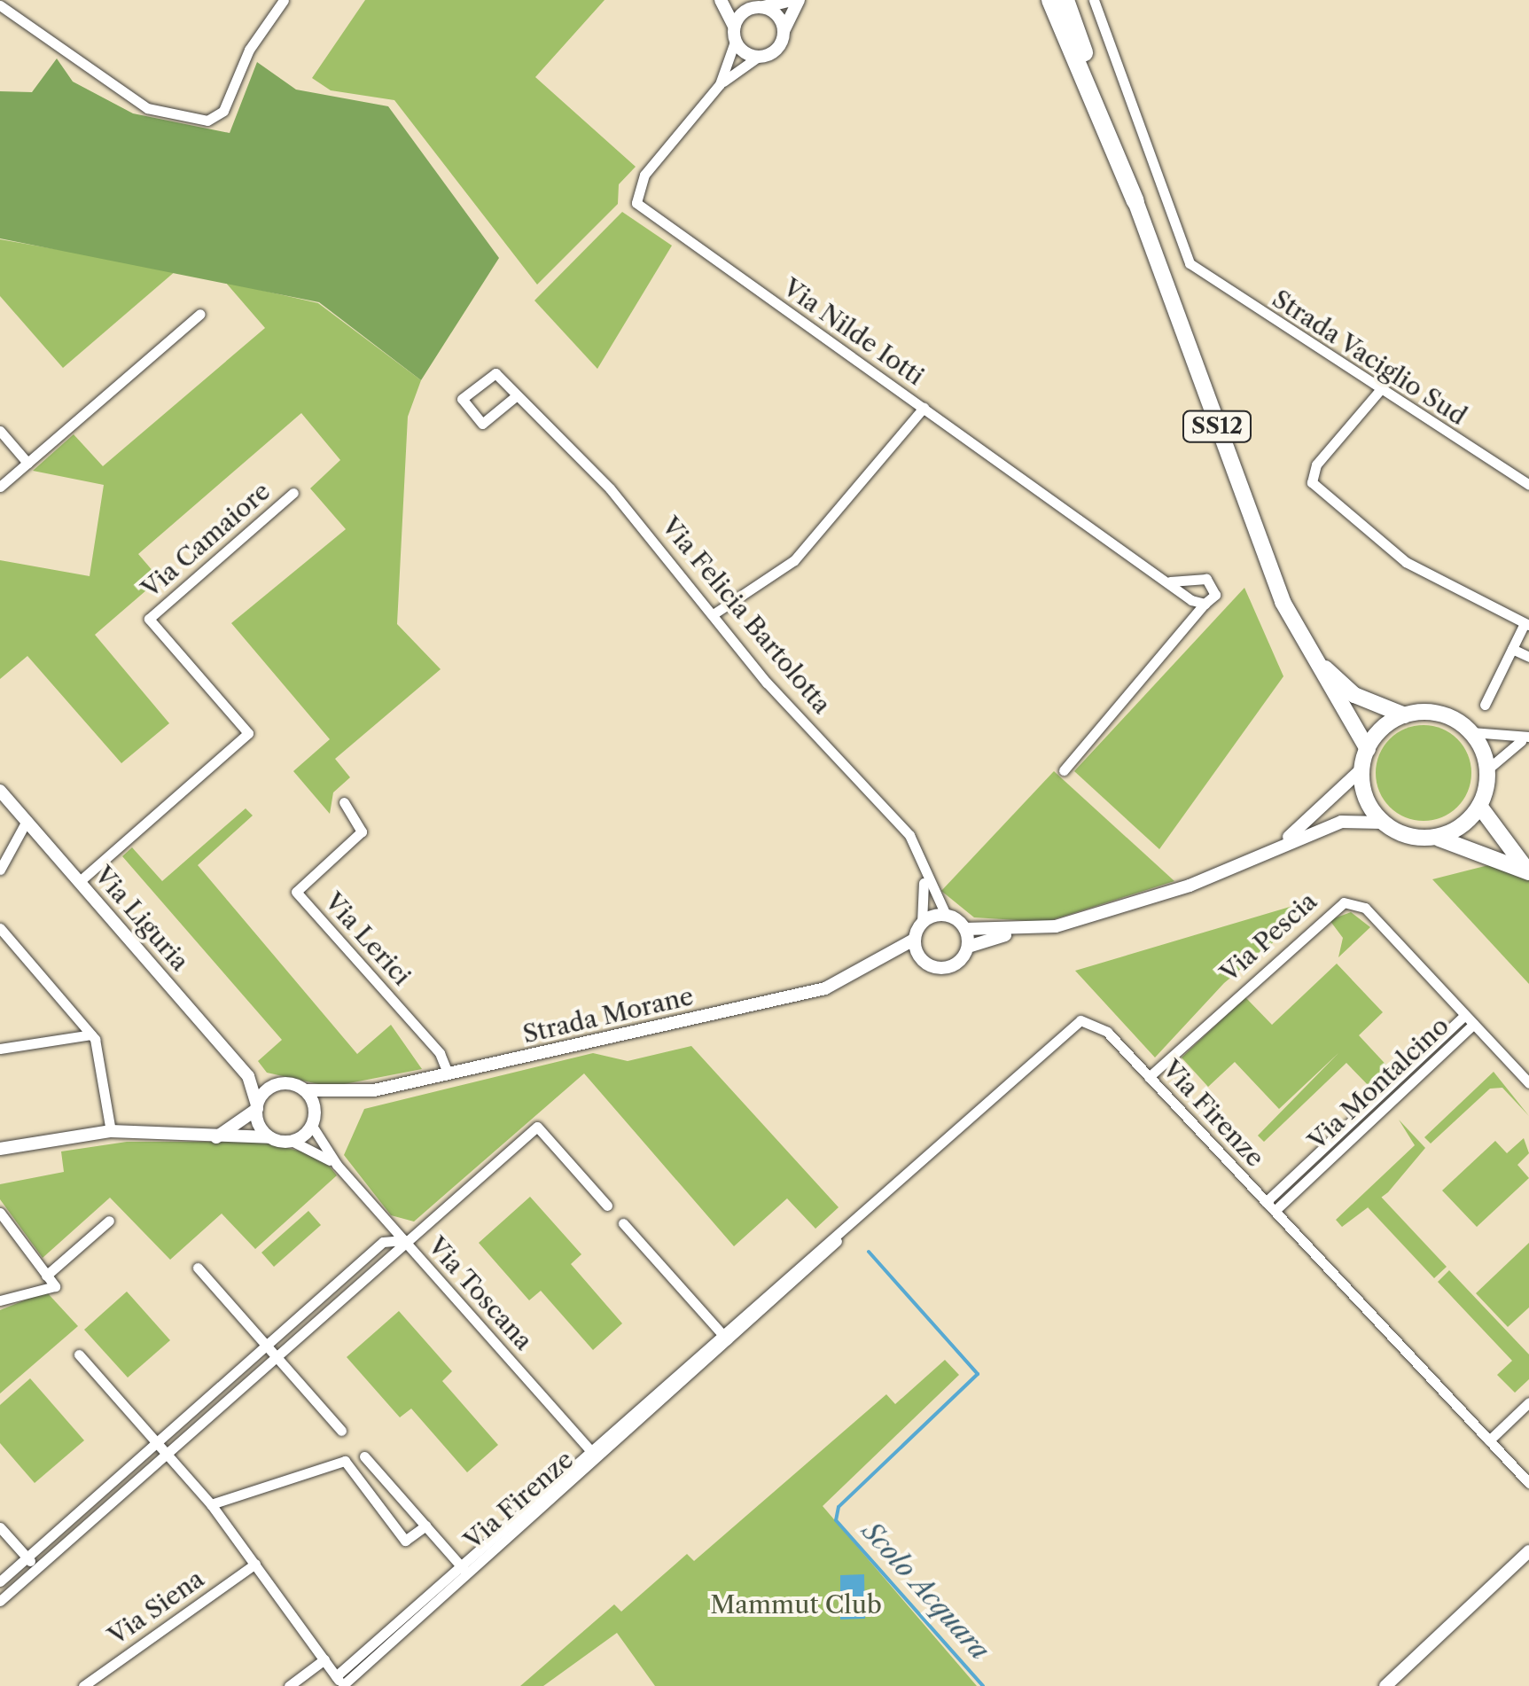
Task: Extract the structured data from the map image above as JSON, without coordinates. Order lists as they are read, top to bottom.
{
  "streets": {
    "highway": ["SS12"],
    "street": [
      "Via Nilde Iotti",
      "Strada Vaciglio Sud",
      "Via Camaiore",
      "Via Felicia Bartolotta",
      "Via Liguria",
      "Via Pescia",
      "Via Lerici",
      "Strada Morane",
      "Via Montalcino",
      "Via Firenze",
      "Via Toscana",
      "Via Siena"
    ]
  },
  "crossings": [
    ["Via Camaiore", "Via Liguria"],
    ["Via Felicia Bartolotta", "Strada Morane"],
    ["Via Liguria", "Strada Morane"],
    ["Via Liguria", "Via Toscana"],
    ["Via Pescia", "Via Montalcino"],
    ["Via Pescia", "Via Firenze"],
    ["Via Lerici", "Strada Morane"],
    ["Strada Morane", "Via Toscana"],
    ["Via Montalcino", "Via Firenze"],
    ["Via Firenze", "Via Toscana"]
  ],
  "water": ["Scolo Acquara"],
  "parks": ["Mammut Club"]
}
